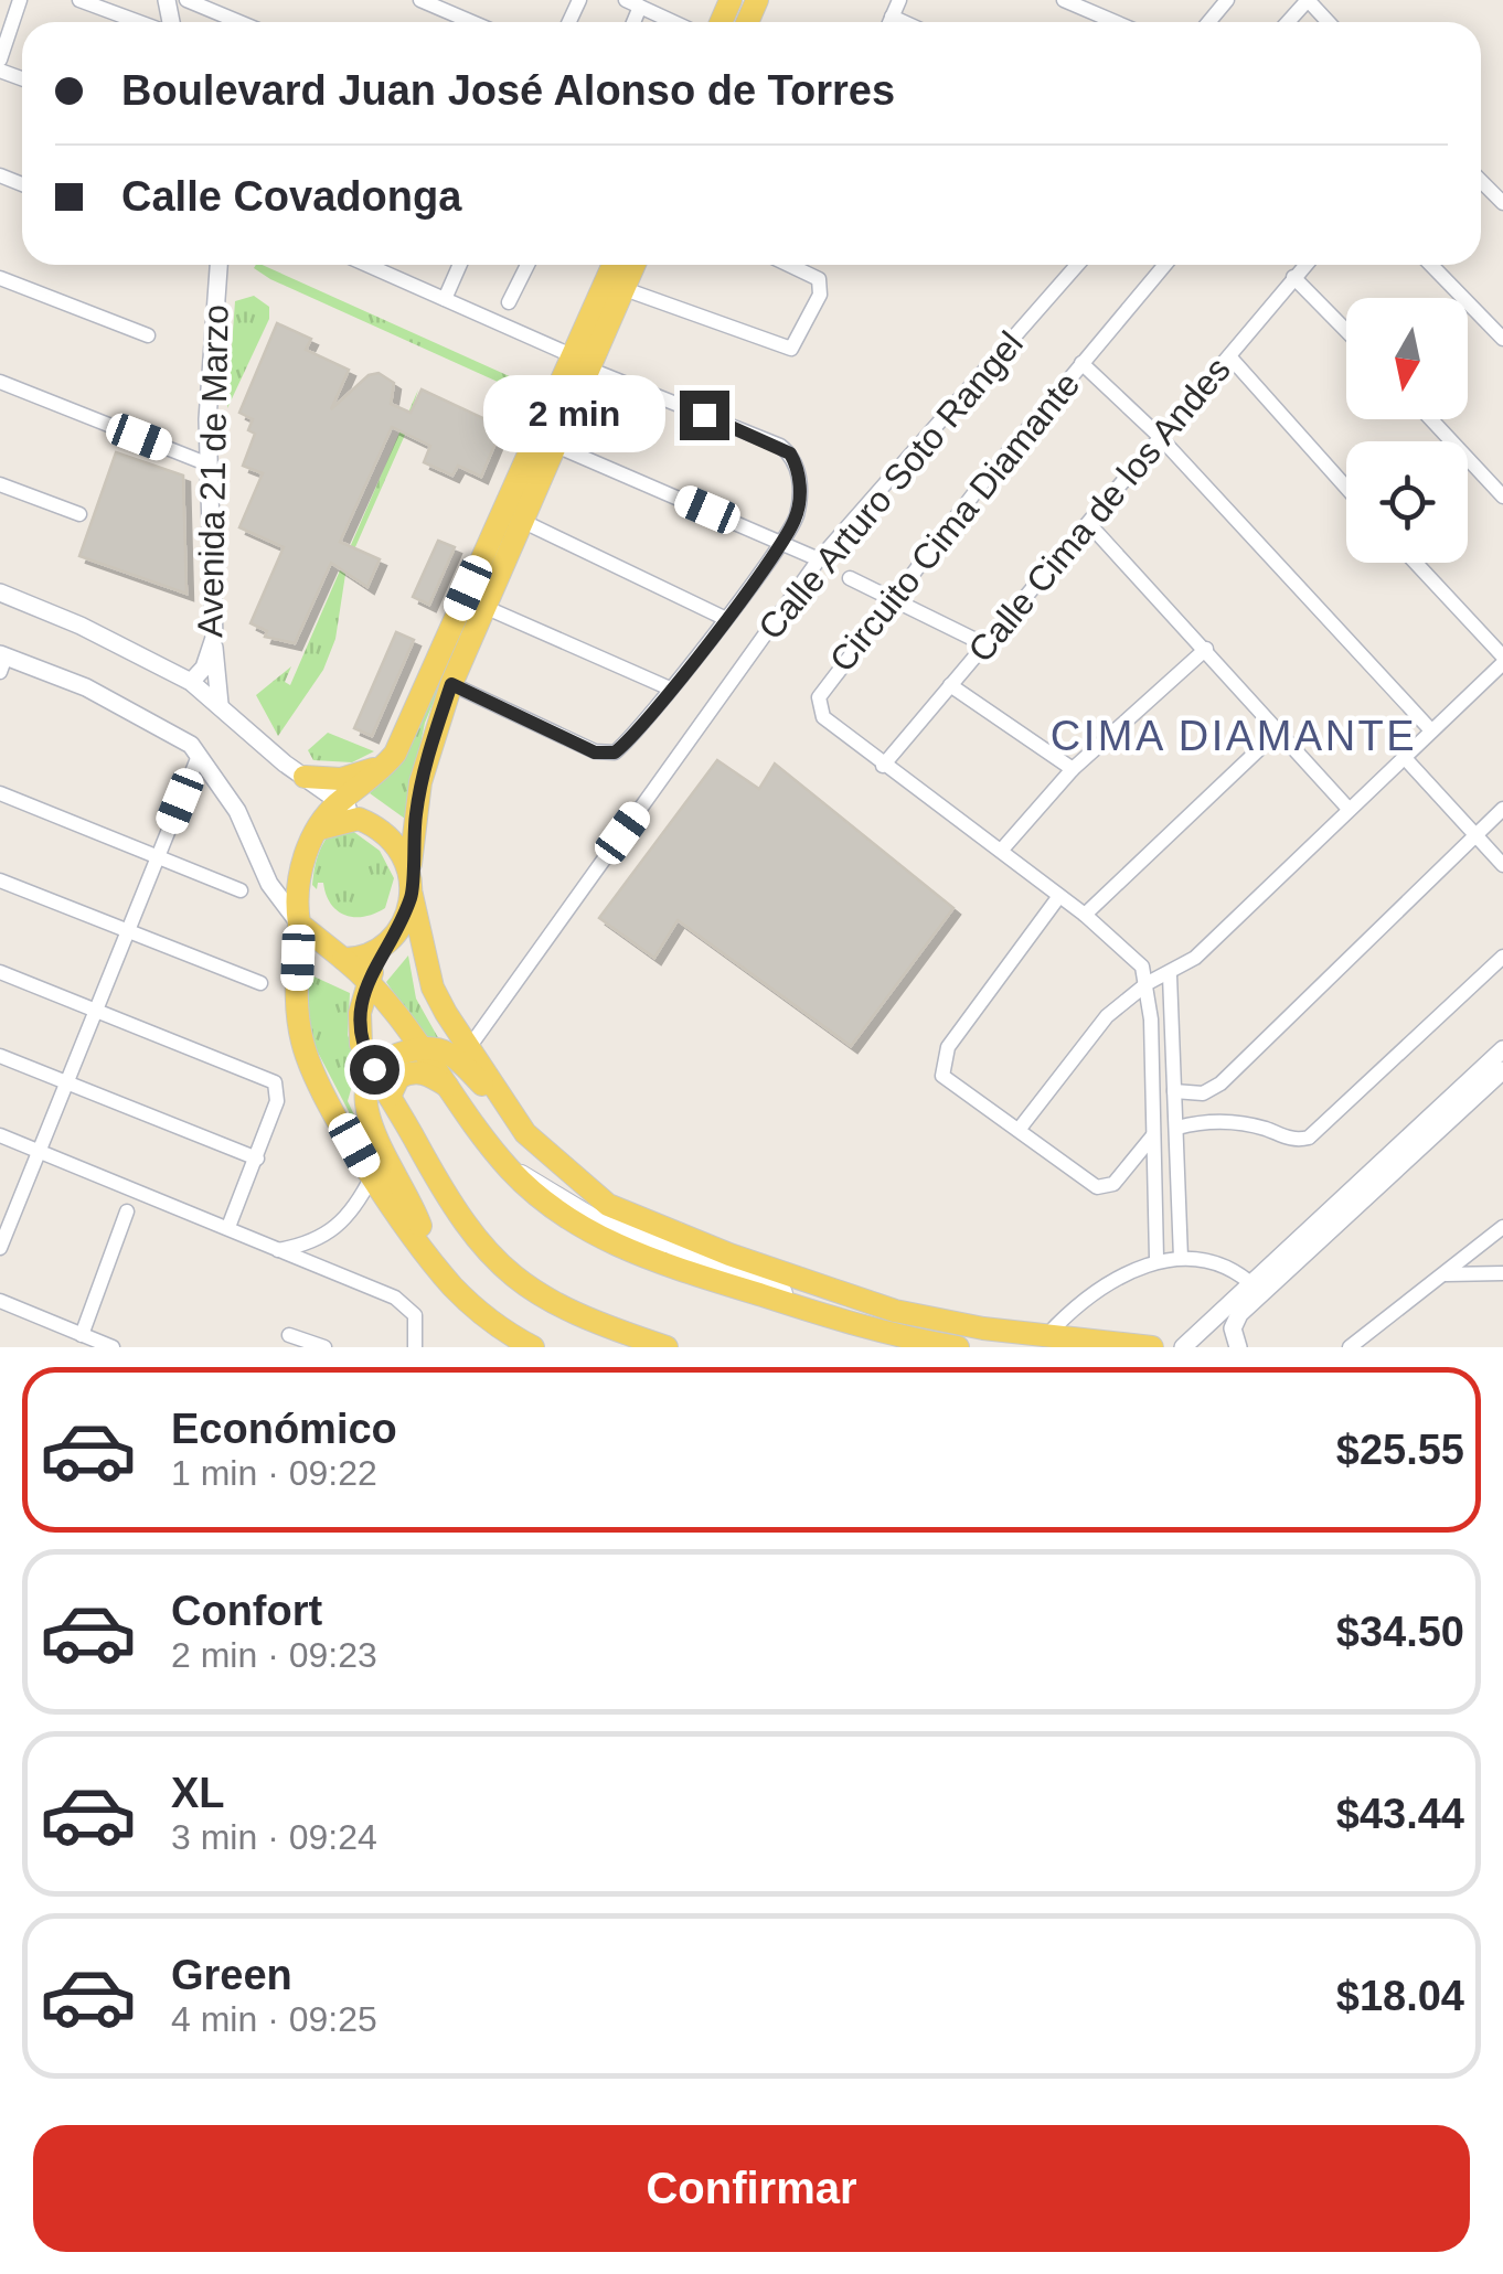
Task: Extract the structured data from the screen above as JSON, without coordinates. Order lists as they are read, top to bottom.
{
  "streets": {
    "street": [
      "Avenida 21 de Marzo",
      "Calle Arturo Soto Rangel",
      "Calle Cima de los Andes",
      "Circuito Cima Diamante"
    ]
  },
  "crossings": [
    ["Calle Cima de los Andes", "Circuito Cima Diamante"]
  ],
  "districts": ["CIMA DIAMANTE"],
  "north": "bottom",
  "page": {
    "banner": ["Boulevard Juan José Alonso de Torres", "Calle Covadonga"],
    "bubble": "2 min",
    "list": [
      {
        "name": "Económico",
        "note": "1 min · 09:22",
        "value": "$25.55"
      },
      {
        "name": "Confort",
        "note": "2 min · 09:23",
        "value": "$34.50"
      },
      {
        "name": "XL",
        "note": "3 min · 09:24",
        "value": "$43.44"
      },
      {
        "name": "Green",
        "note": "4 min · 09:25",
        "value": "$18.04"
      }
    ],
    "buttons": "Confirmar"
  }
}
